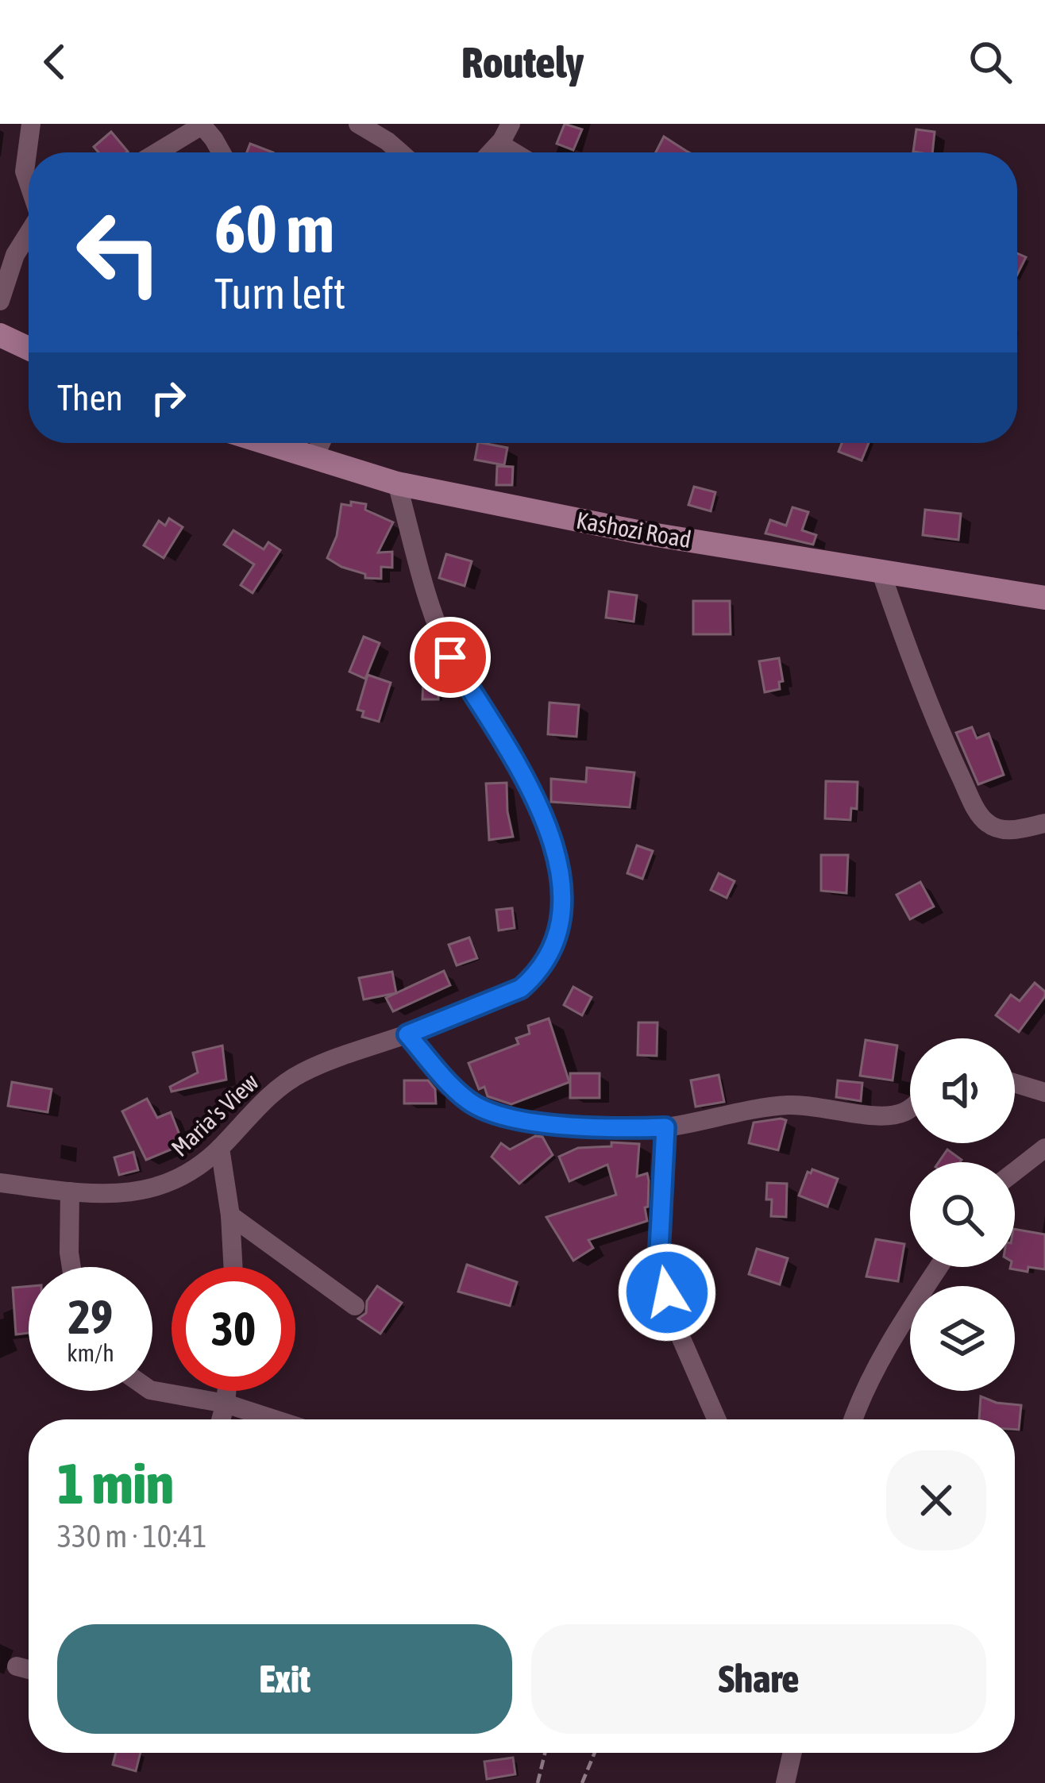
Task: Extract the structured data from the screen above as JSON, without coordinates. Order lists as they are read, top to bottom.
{
  "streets": {
    "main road": ["Kashozi Road"],
    "street": ["Maria's View"]
  },
  "crossings": [
    ["Kashozi Road", "Maria's View"]
  ],
  "page": {
    "header": "Routely",
    "turn": ["60 m", "Turn left"],
    "then": "Then",
    "speed": "29 km/h",
    "limit": "30",
    "heading": ["1 min", "330 m · 10:41"],
    "buttons": ["Exit", "Share"]
  }
}
